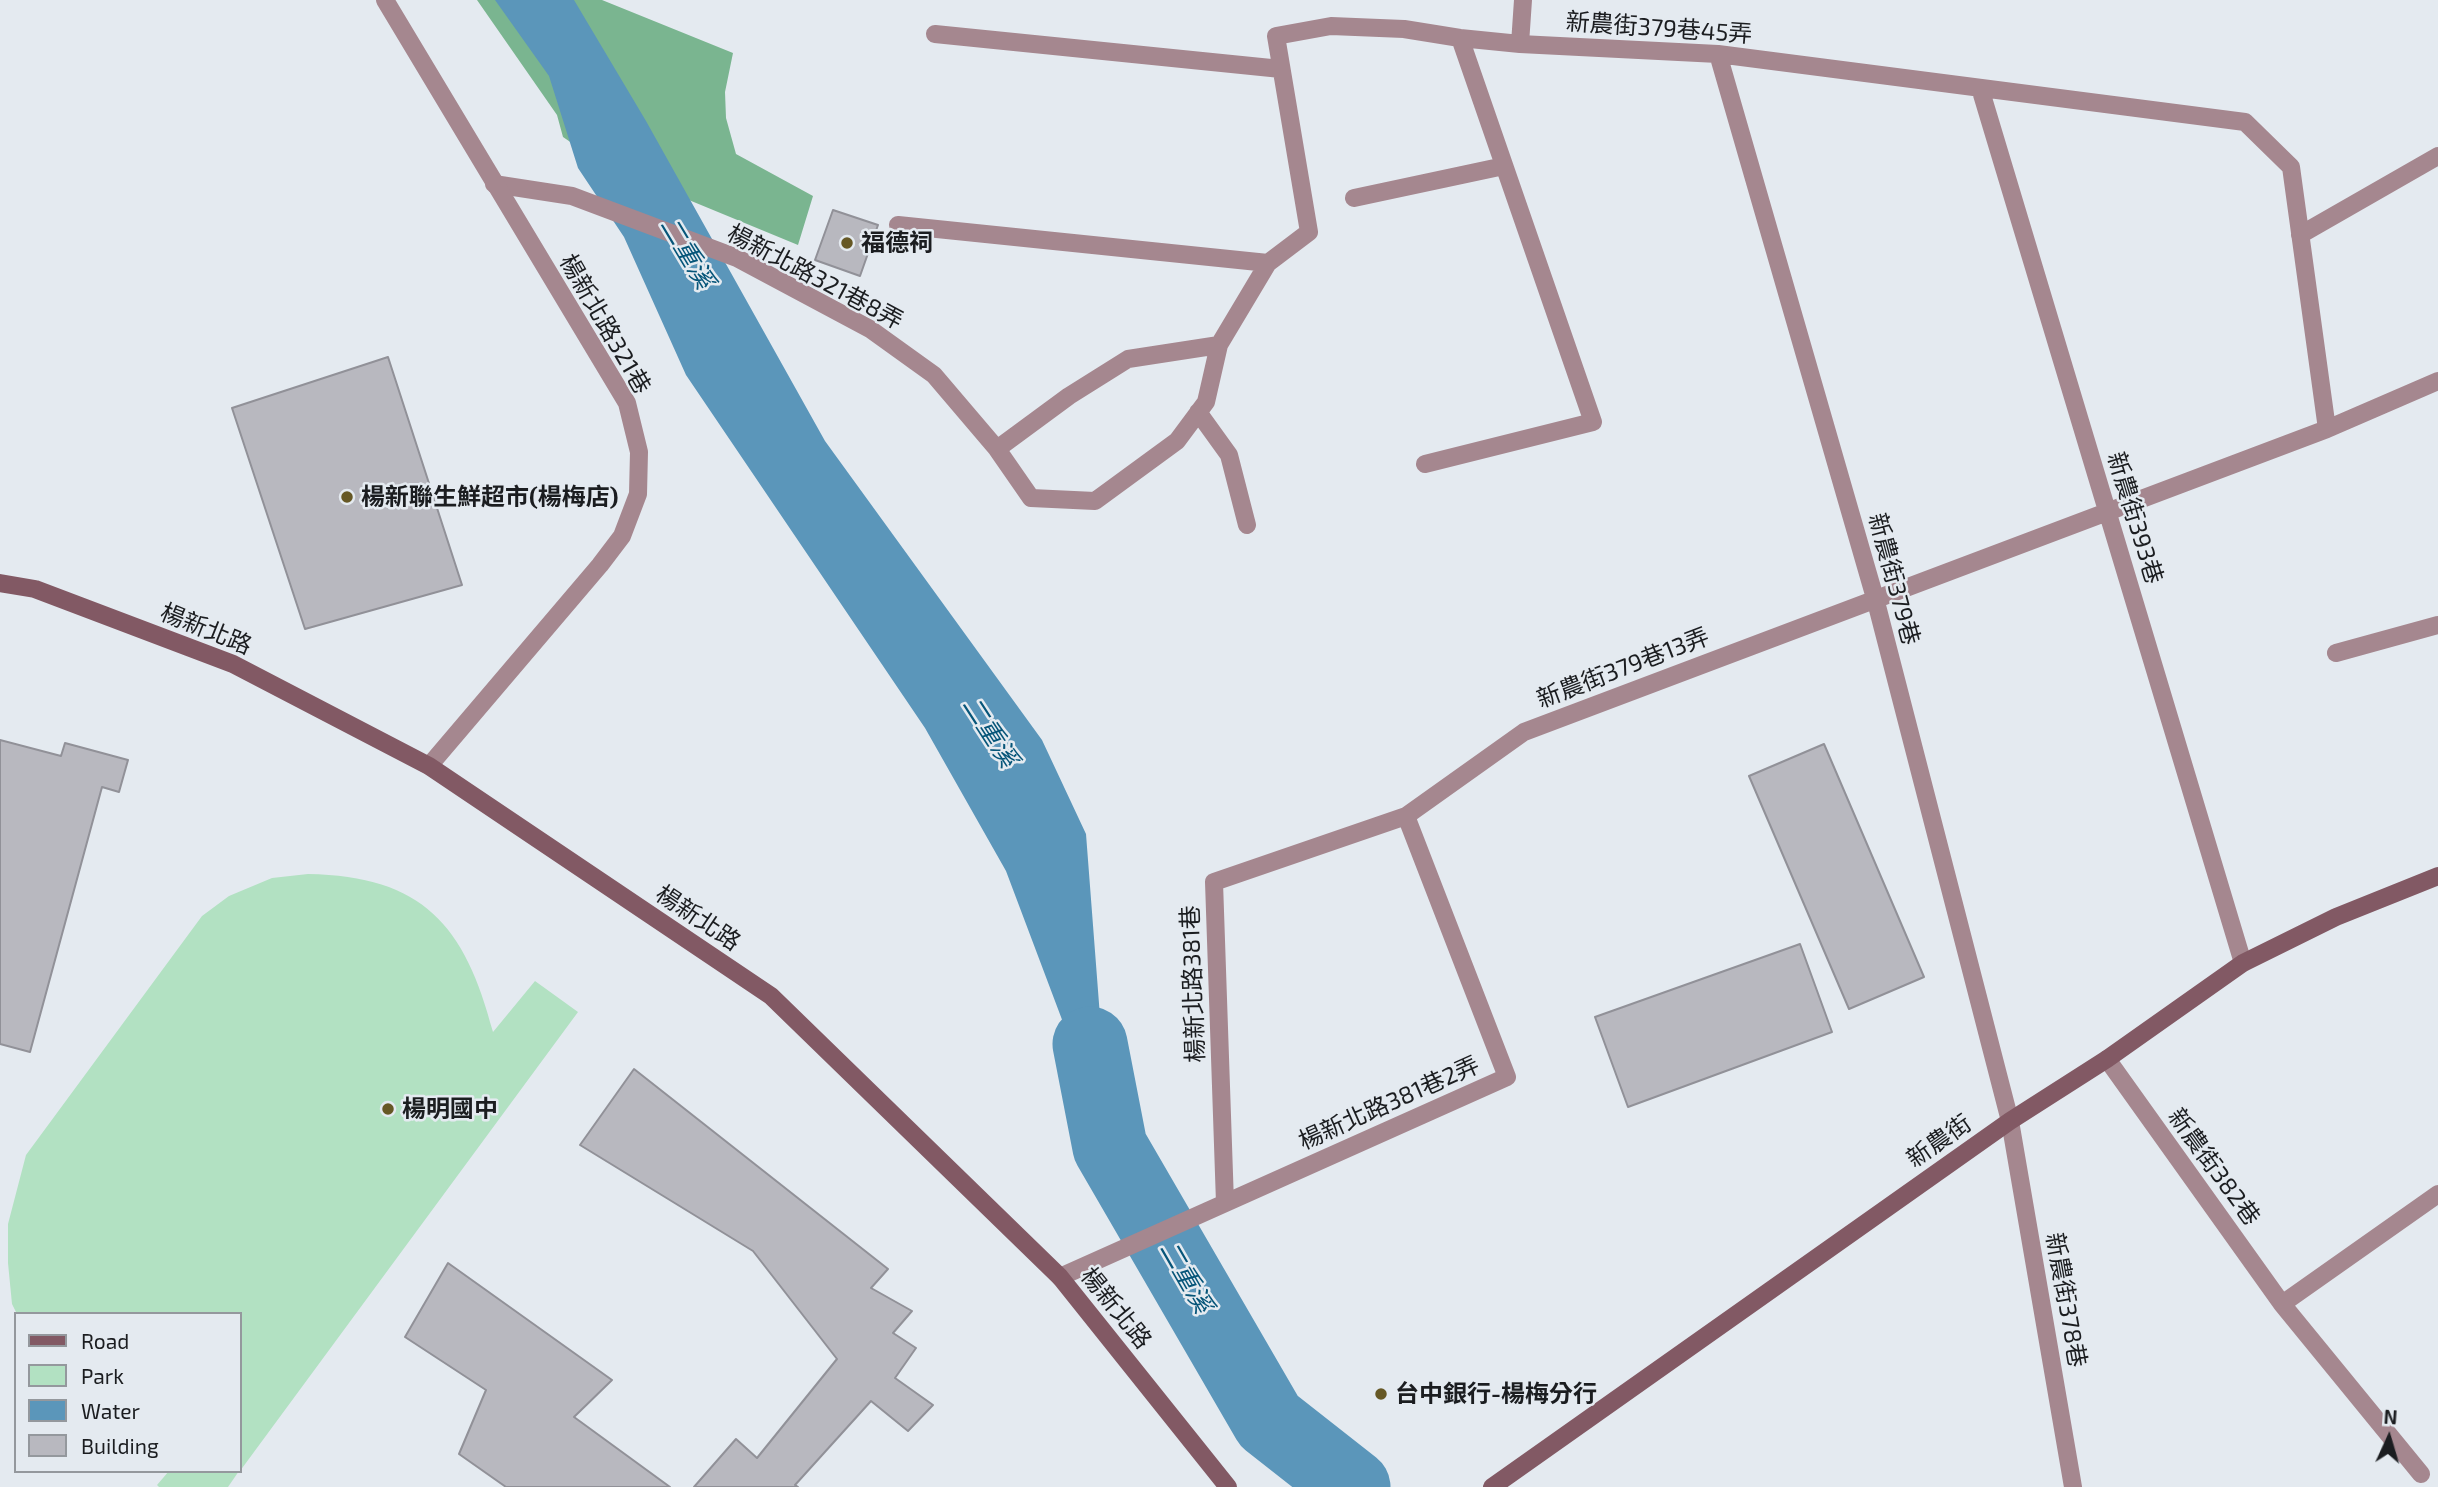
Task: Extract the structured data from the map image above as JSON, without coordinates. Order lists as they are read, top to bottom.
{
  "streets": {
    "street": [
      "新農街379巷45弄",
      "楊新北路321巷8弄",
      "楊新北路321巷",
      "新農街393巷",
      "新農街379巷",
      "楊新北路",
      "新農街379巷13弄",
      "楊新北路381巷",
      "楊新北路381巷2弄",
      "新農街",
      "新農街382巷",
      "新農街378巷"
    ]
  },
  "crossings": [
    ["新農街379巷45弄", "楊新北路321巷8弄"],
    ["新農街379巷45弄", "新農街393巷"],
    ["新農街379巷45弄", "新農街379巷"],
    ["新農街379巷45弄", "新農街379巷13弄"],
    ["楊新北路321巷8弄", "楊新北路321巷"],
    ["楊新北路321巷", "楊新北路"],
    ["新農街393巷", "新農街379巷13弄"],
    ["新農街393巷", "新農街"],
    ["新農街379巷", "新農街379巷13弄"],
    ["新農街379巷", "新農街"],
    ["新農街379巷", "新農街378巷"],
    ["新農街379巷13弄", "楊新北路381巷"],
    ["新農街379巷13弄", "楊新北路381巷2弄"],
    ["楊新北路381巷", "楊新北路381巷2弄"],
    ["新農街", "新農街382巷"],
    ["新農街", "新農街378巷"]
  ],
  "water": ["二重溪"],
  "places": [
    "福德祠",
    "楊新聯生鮮超市(楊梅店)",
    "楊明國中",
    "台中銀行-楊梅分行"
  ],
  "legend": [
    "Road",
    "Park",
    "Water",
    "Building"
  ],
  "north": "top"
}
